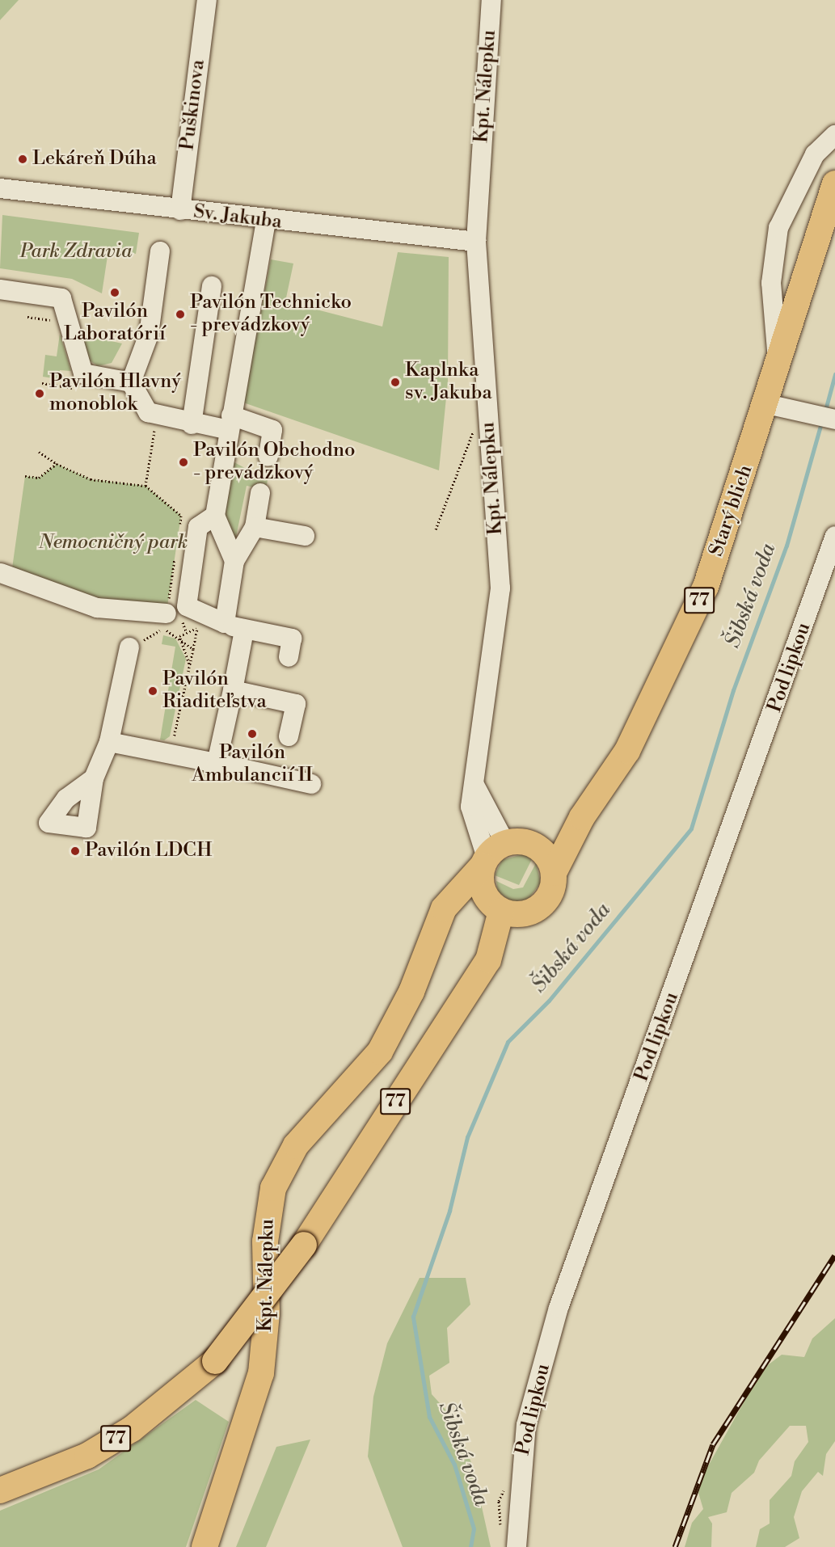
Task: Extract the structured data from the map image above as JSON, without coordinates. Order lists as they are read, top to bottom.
{
  "streets": {
    "main road": ["Kpt. Nálepku", "Starý blich", "77"],
    "street": ["Puškinova", "Sv. Jakuba", "Pod lipkou"]
  },
  "crossings": [
    ["Kpt. Nálepku", "Sv. Jakuba"],
    ["Kpt. Nálepku", "Starý blich"],
    ["Kpt. Nálepku", "77"],
    ["Puškinova", "Sv. Jakuba"],
    ["Starý blich", "77"]
  ],
  "water": ["Šibská voda"],
  "parks": ["Park Zdravia", "Nemocničný park"],
  "places": [
    "Lekáreň Dúha",
    "Pavilón Laboratórií",
    "Pavilón Technicko - prevádzkový",
    "Kaplnka sv. Jakuba",
    "Pavilón Hlavný monoblok",
    "Pavilón Obchodno - prevádzkový",
    "Pavilón Riaditeľstva",
    "Pavilón Ambulancií II",
    "Pavilón LDCH"
  ]
}
